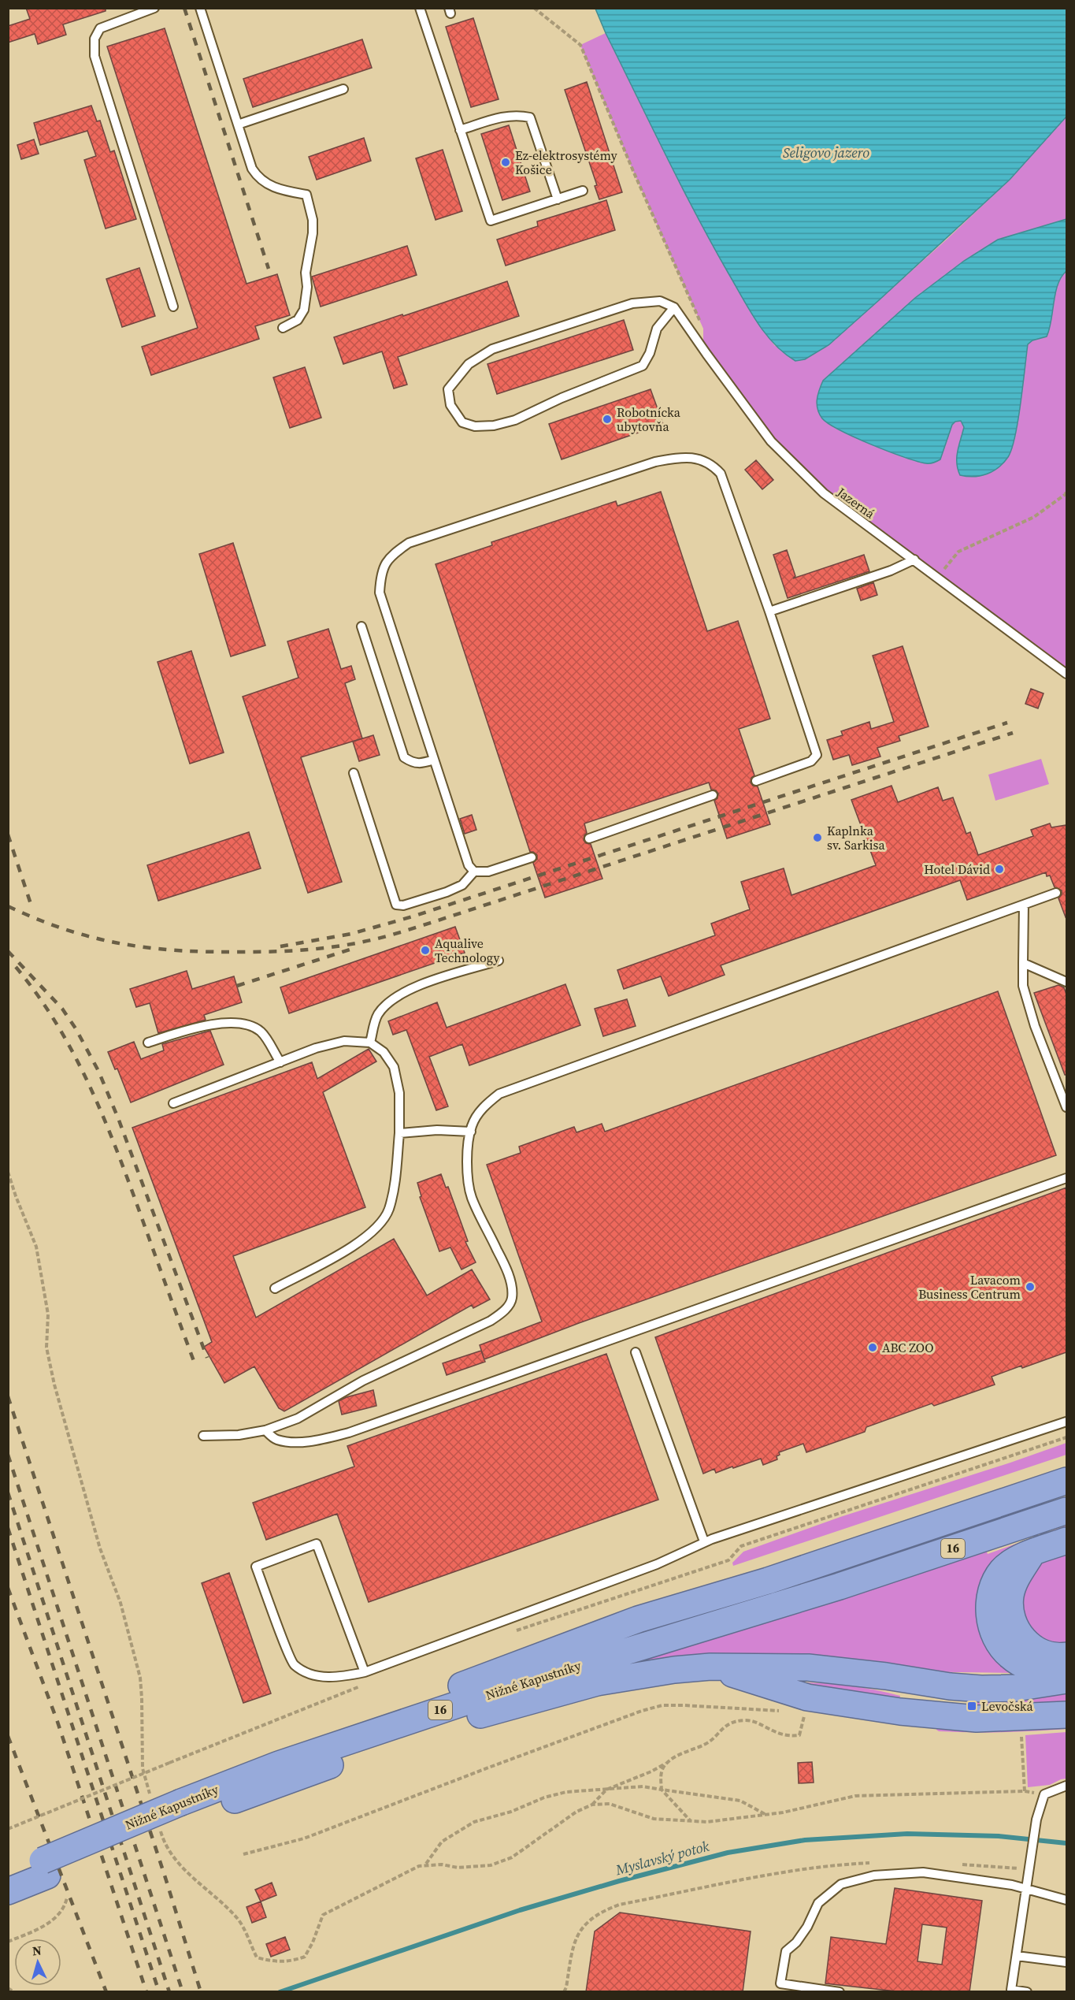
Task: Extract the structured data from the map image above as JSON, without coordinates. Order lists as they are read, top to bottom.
{
  "streets": {
    "highway": ["16", "Nižné Kapustníky"],
    "lane": ["Jazerná"]
  },
  "crossings": [
    ["16", "Nižné Kapustníky"]
  ],
  "water": ["Seligovo jazero", "Myslavský potok"],
  "places": {
    "other": [
      "Ez-elektrosystémy Košice",
      "Robotnícka ubytovňa",
      "Kaplnka sv. Sarkisa",
      "Hotel Dávid",
      "Aqualive Technology",
      "Lavacom Business Centrum",
      "ABC ZOO"
    ],
    "transit": ["Levočská"]
  },
  "north": "top"
}
